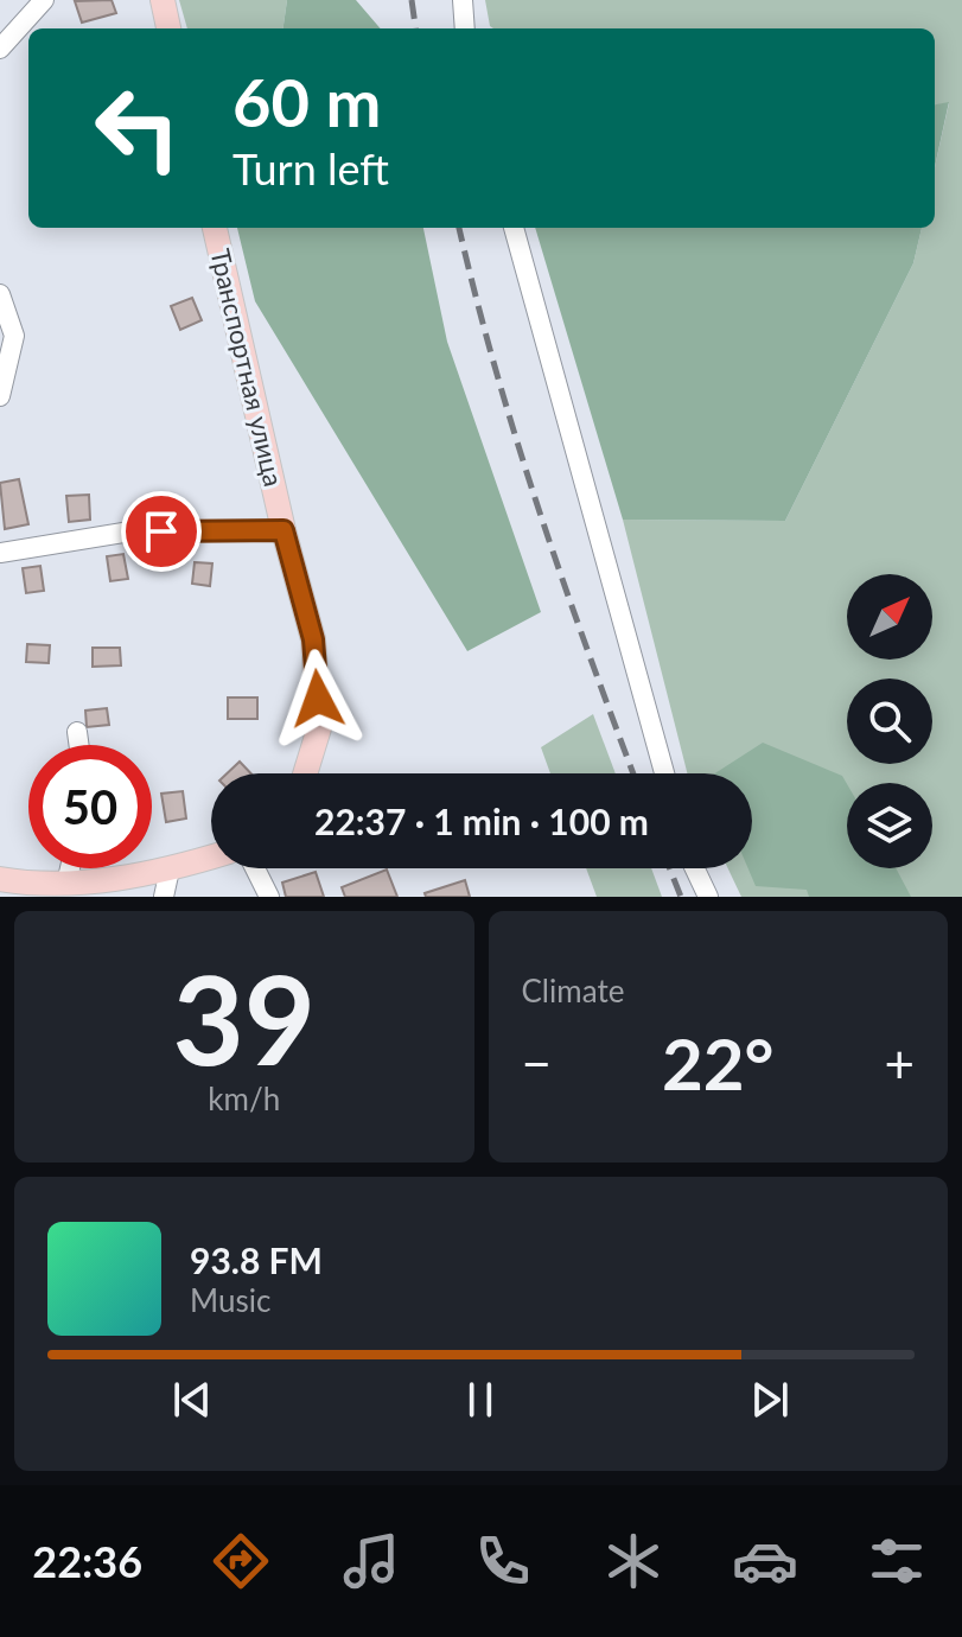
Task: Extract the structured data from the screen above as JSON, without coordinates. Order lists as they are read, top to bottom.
{
  "streets": {
    "main road": ["Транспортная улица"]
  },
  "north": "top right",
  "page": {
    "turn": ["60 m", "Turn left"],
    "limit": "50",
    "trip": "22:37 · 1 min · 100 m",
    "tile": [
      ["39", "km/h"],
      "Climate"
    ],
    "heat": ["−", "22°", "+"],
    "song": ["93.8 FM", "Music"],
    "tabs": "22:36"
  }
}
